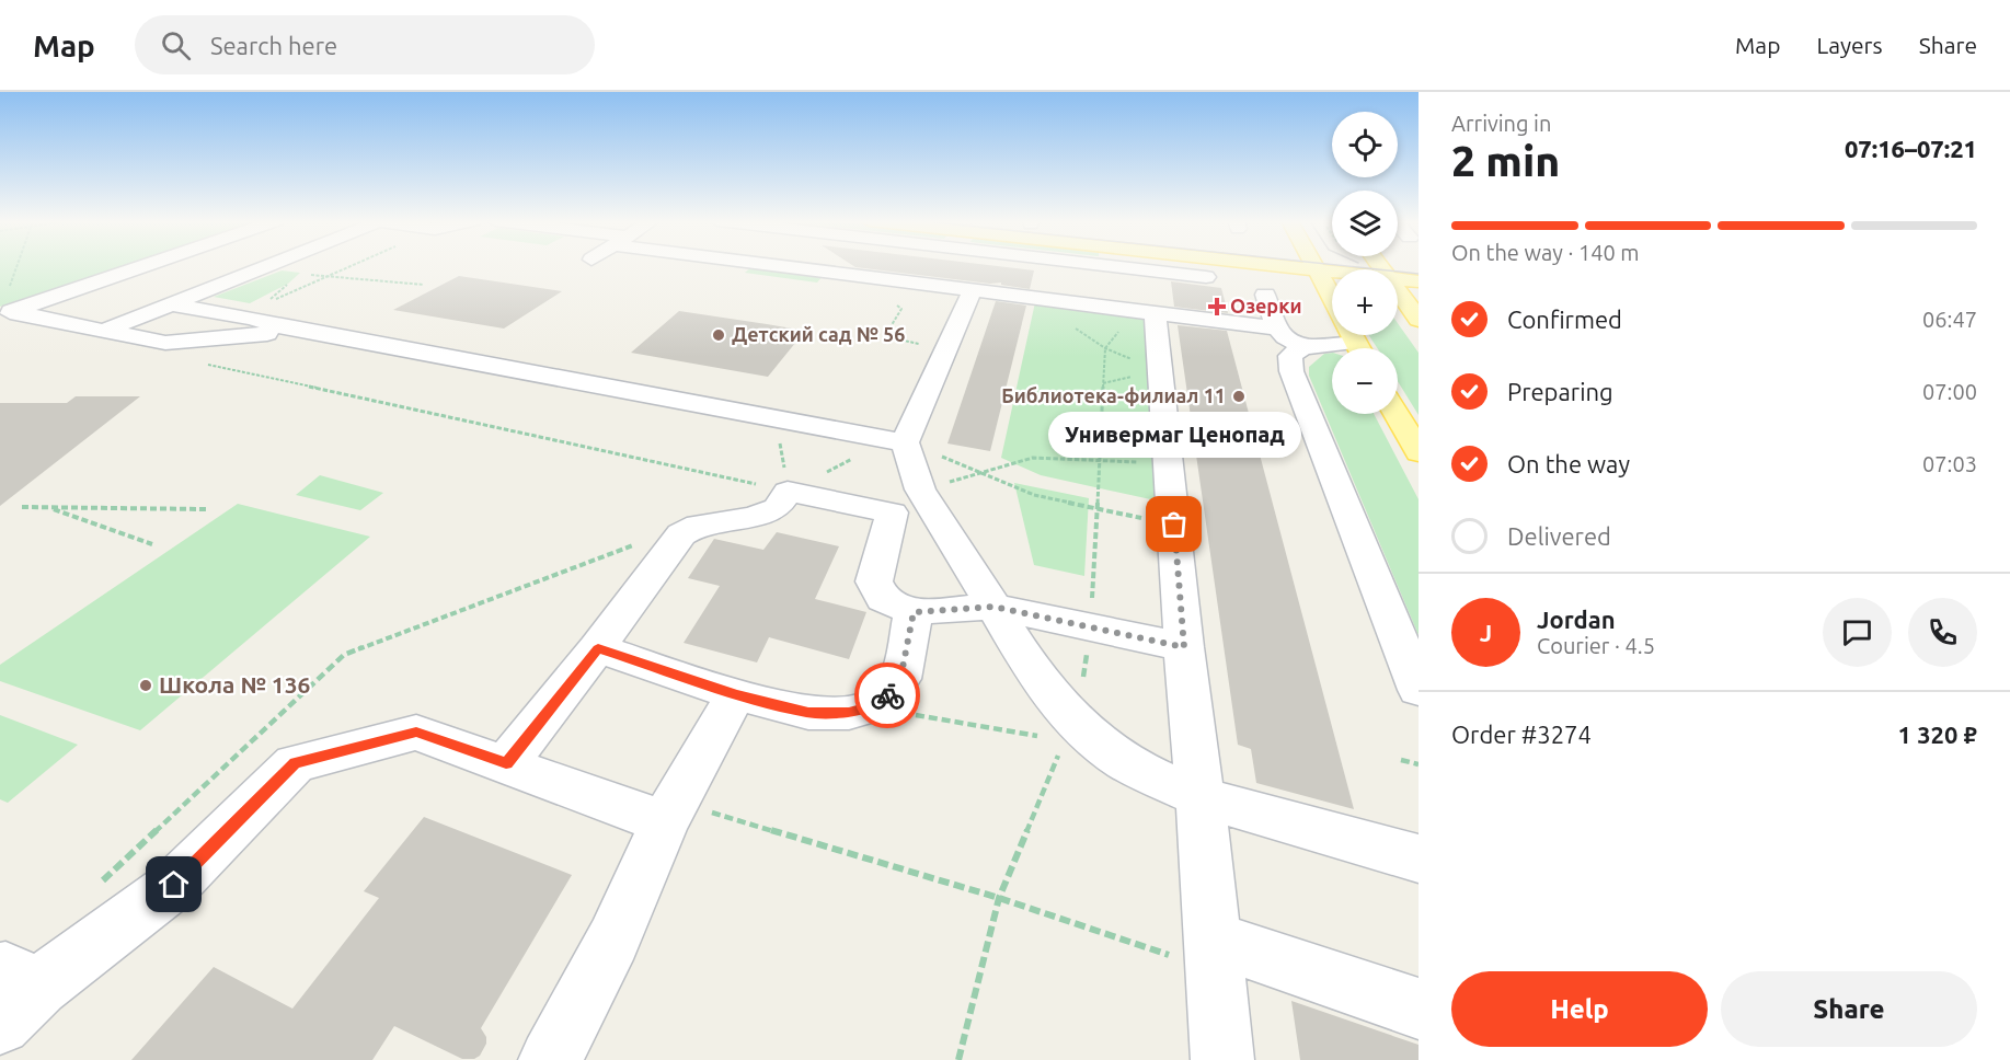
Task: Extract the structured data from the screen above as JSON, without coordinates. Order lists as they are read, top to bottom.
{
  "places": {
    "health": ["Озерки"],
    "other": [
      "Детский сад № 56",
      "Библиотека-филиал 11",
      "Универмаг Ценопад",
      "Школа № 136"
    ]
  },
  "page": {
    "header": "Map",
    "search": "Search here",
    "nav": ["Map", "Layers", "Share"],
    "heading": ["2 min", "Arriving in", "07:16–07:21"],
    "panel": [
      "Jordan",
      "Courier · 4.5",
      "Order #3274",
      "1 320 ₽"
    ],
    "map_buttons": ["+", "−"],
    "bar": "On the way · 140 m",
    "list": [
      ["Confirmed", "06:47"],
      ["Preparing", "07:00"],
      ["On the way", "07:03"],
      "Delivered"
    ],
    "bubble": "Универмаг Ценопад",
    "round": "J",
    "buttons": ["Help", "Share"]
  }
}
